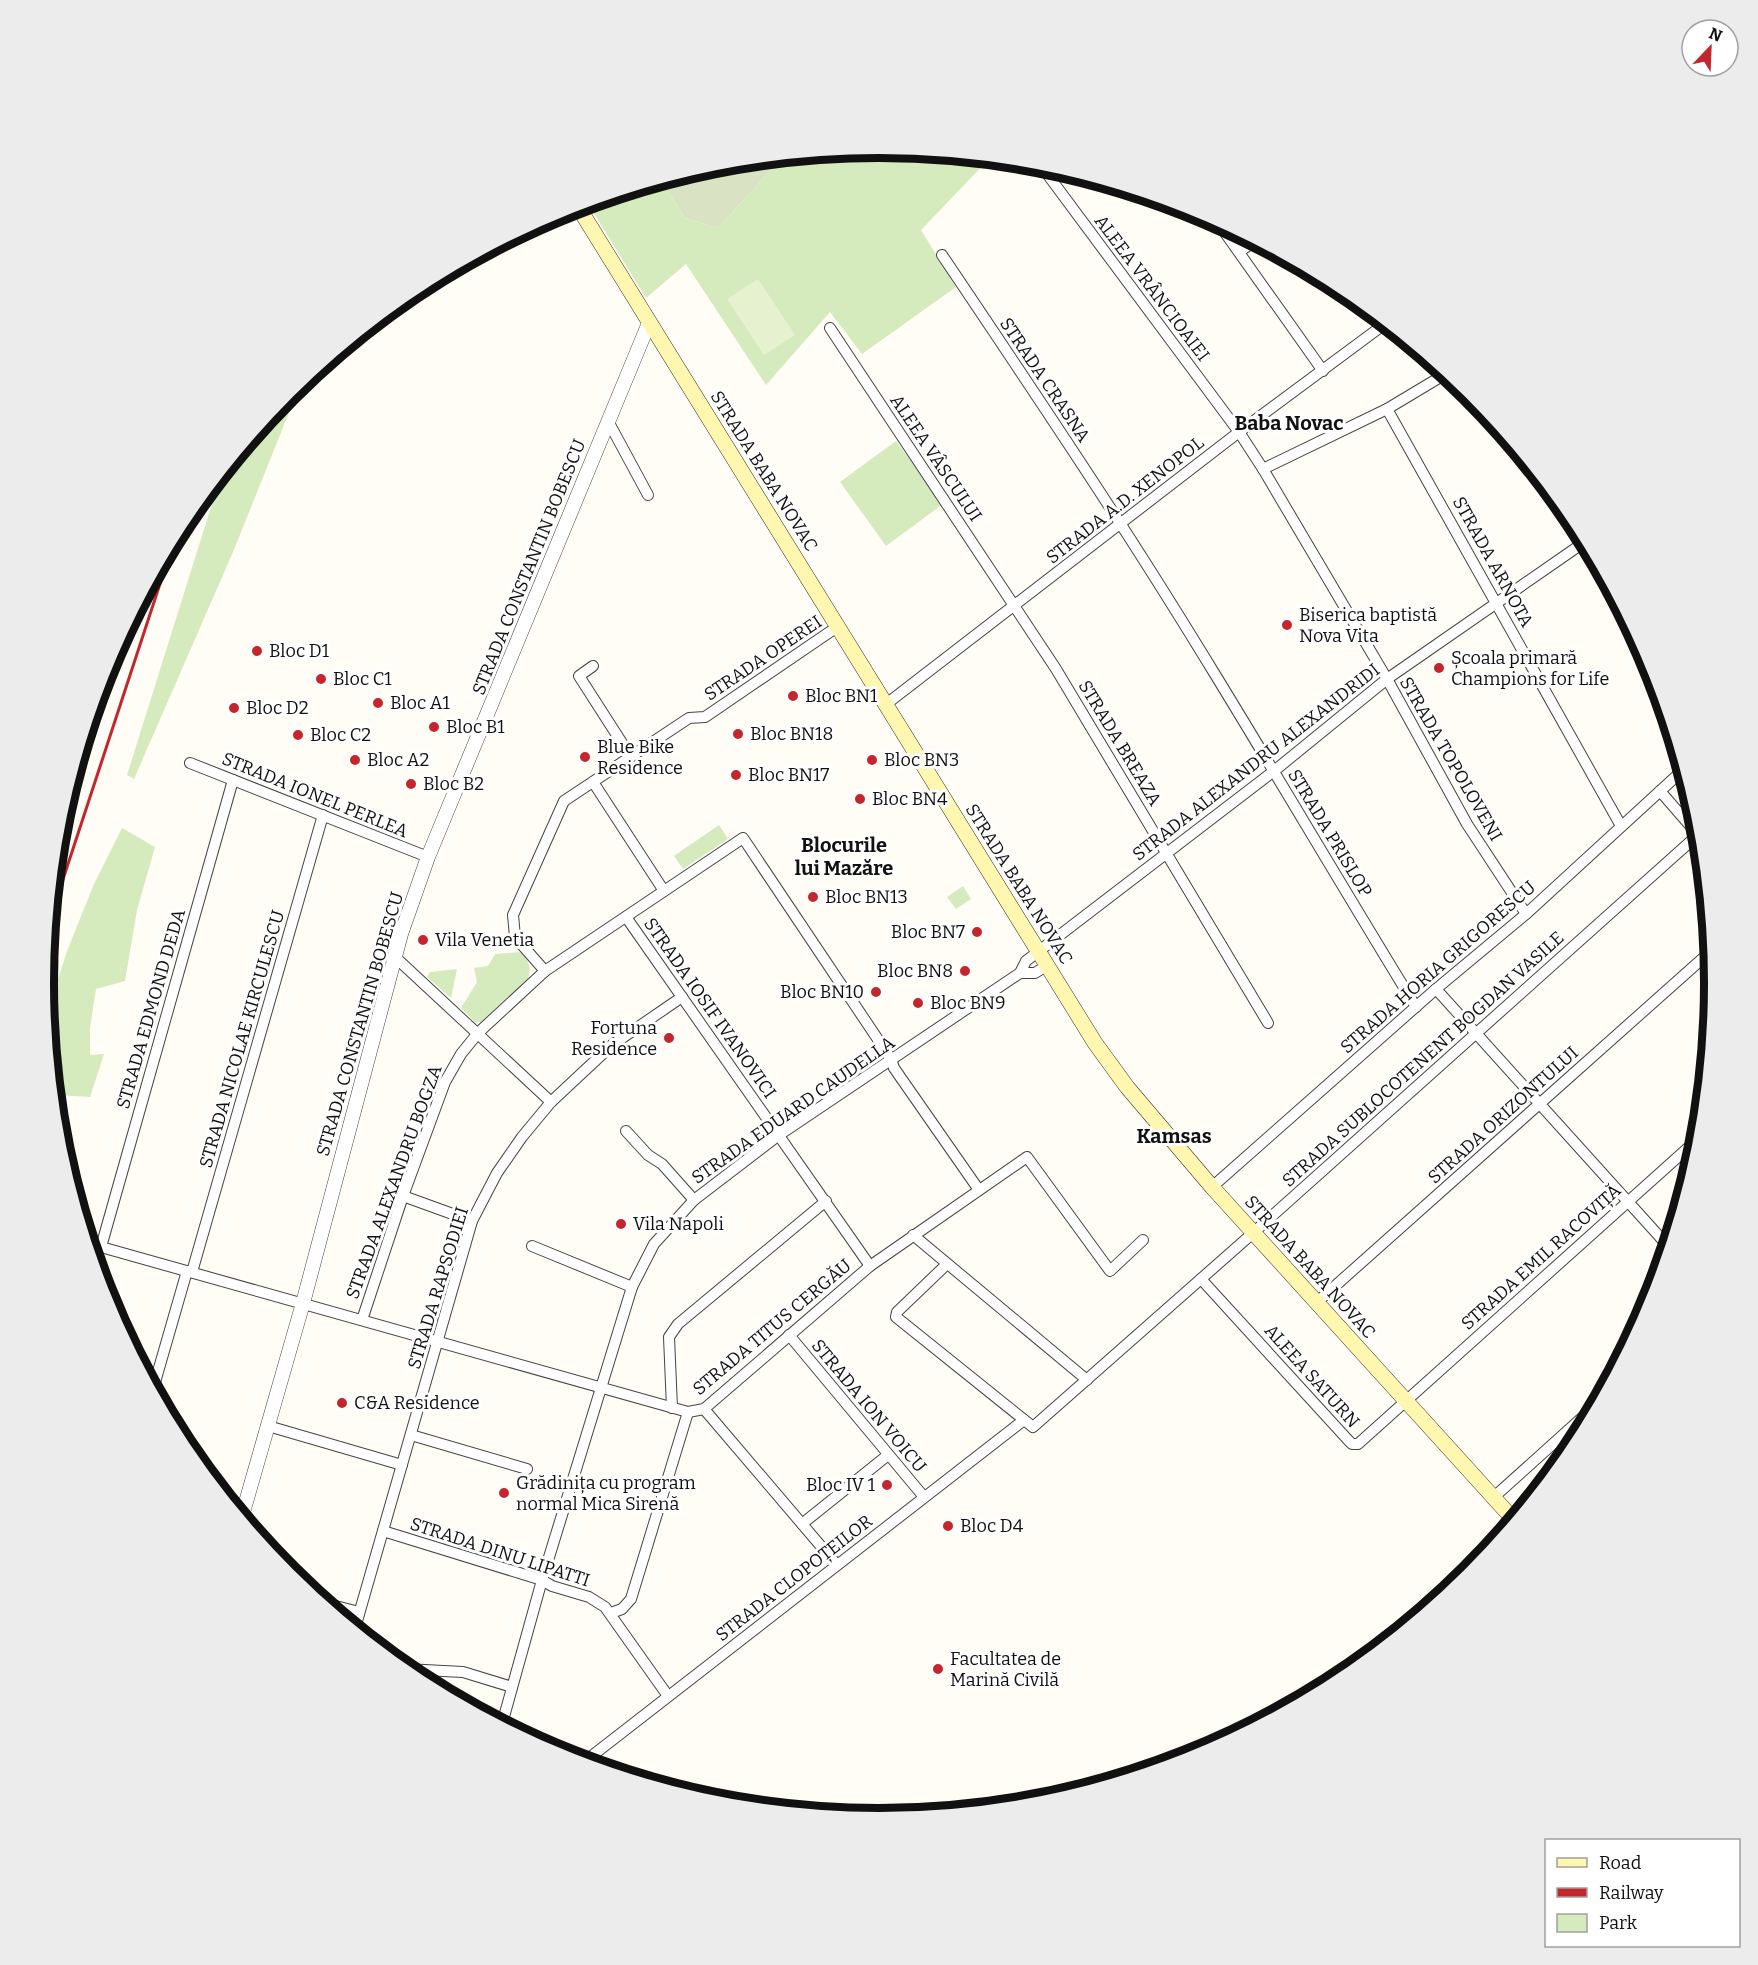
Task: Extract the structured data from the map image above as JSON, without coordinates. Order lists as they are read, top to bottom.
{
  "streets": {
    "main road": ["STRADA BABA NOVAC"],
    "street": [
      "ALEEA VRÂNCIOAIEI",
      "STRADA CRASNA",
      "ALEEA VÂSCULUI",
      "STRADA A.D. XENOPOL",
      "STRADA ARNOTA",
      "STRADA CONSTANTIN BOBESCU",
      "STRADA OPEREI",
      "STRADA BREAZA",
      "STRADA TOPOLOVENI",
      "STRADA ALEXANDRU ALEXANDRIDI",
      "STRADA IONEL PERLEA",
      "STRADA PRISLOP",
      "STRADA HORIA GRIGORESCU",
      "STRADA IOSIF IVANOVICI",
      "STRADA EDMOND DEDA",
      "STRADA NICOLAE KIRCULESCU",
      "STRADA SUBLOCOTENENT BOGDAN VASILE",
      "STRADA EDUARD CAUDELLA",
      "STRADA ORIZONTULUI",
      "STRADA ALEXANDRU BOGZA",
      "STRADA EMIL RACOVIȚĂ",
      "STRADA RAPSODIEI",
      "STRADA TITUS CERGĂU",
      "ALEEA SATURN",
      "STRADA ION VOICU",
      "STRADA DINU LIPATTI",
      "STRADA CLOPOȚEILOR"
    ]
  },
  "crossings": [
    ["ALEEA VRÂNCIOAIEI", "STRADA A.D. XENOPOL"],
    ["ALEEA VRÂNCIOAIEI", "STRADA TOPOLOVENI"],
    ["STRADA CRASNA", "STRADA A.D. XENOPOL"],
    ["STRADA CRASNA", "STRADA PRISLOP"],
    ["ALEEA VÂSCULUI", "STRADA A.D. XENOPOL"],
    ["ALEEA VÂSCULUI", "STRADA BREAZA"],
    ["STRADA BABA NOVAC", "STRADA A.D. XENOPOL"],
    ["STRADA BABA NOVAC", "STRADA CONSTANTIN BOBESCU"],
    ["STRADA BABA NOVAC", "STRADA OPEREI"],
    ["STRADA BABA NOVAC", "STRADA ALEXANDRU ALEXANDRIDI"],
    ["STRADA BABA NOVAC", "STRADA HORIA GRIGORESCU"],
    ["STRADA BABA NOVAC", "STRADA SUBLOCOTENENT BOGDAN VASILE"],
    ["STRADA BABA NOVAC", "STRADA EDUARD CAUDELLA"],
    ["STRADA BABA NOVAC", "STRADA ORIZONTULUI"],
    ["STRADA BABA NOVAC", "STRADA EMIL RACOVIȚĂ"],
    ["STRADA BABA NOVAC", "ALEEA SATURN"],
    ["STRADA A.D. XENOPOL", "STRADA BREAZA"],
    ["STRADA A.D. XENOPOL", "STRADA TOPOLOVENI"],
    ["STRADA A.D. XENOPOL", "STRADA PRISLOP"],
    ["STRADA ARNOTA", "STRADA ALEXANDRU ALEXANDRIDI"],
    ["STRADA ARNOTA", "STRADA HORIA GRIGORESCU"],
    ["STRADA CONSTANTIN BOBESCU", "STRADA IONEL PERLEA"],
    ["STRADA OPEREI", "STRADA IOSIF IVANOVICI"],
    ["STRADA OPEREI", "STRADA ALEXANDRU BOGZA"],
    ["STRADA BREAZA", "STRADA ALEXANDRU ALEXANDRIDI"],
    ["STRADA TOPOLOVENI", "STRADA ALEXANDRU ALEXANDRIDI"],
    ["STRADA TOPOLOVENI", "STRADA HORIA GRIGORESCU"],
    ["STRADA ALEXANDRU ALEXANDRIDI", "STRADA PRISLOP"],
    ["STRADA ALEXANDRU ALEXANDRIDI", "STRADA EDUARD CAUDELLA"],
    ["STRADA IONEL PERLEA", "STRADA EDMOND DEDA"],
    ["STRADA IONEL PERLEA", "STRADA NICOLAE KIRCULESCU"],
    ["STRADA PRISLOP", "STRADA HORIA GRIGORESCU"],
    ["STRADA IOSIF IVANOVICI", "STRADA EDUARD CAUDELLA"],
    ["STRADA IOSIF IVANOVICI", "STRADA ALEXANDRU BOGZA"],
    ["STRADA IOSIF IVANOVICI", "STRADA RAPSODIEI"],
    ["STRADA IOSIF IVANOVICI", "STRADA TITUS CERGĂU"],
    ["STRADA EDMOND DEDA", "STRADA NICOLAE KIRCULESCU"],
    ["STRADA SUBLOCOTENENT BOGDAN VASILE", "ALEEA SATURN"],
    ["STRADA SUBLOCOTENENT BOGDAN VASILE", "STRADA CLOPOȚEILOR"],
    ["STRADA EDUARD CAUDELLA", "STRADA ALEXANDRU BOGZA"],
    ["STRADA EDUARD CAUDELLA", "STRADA DINU LIPATTI"],
    ["STRADA EMIL RACOVIȚĂ", "ALEEA SATURN"],
    ["STRADA RAPSODIEI", "STRADA DINU LIPATTI"],
    ["STRADA TITUS CERGĂU", "STRADA ION VOICU"],
    ["STRADA TITUS CERGĂU", "STRADA DINU LIPATTI"],
    ["STRADA ION VOICU", "STRADA CLOPOȚEILOR"],
    ["STRADA DINU LIPATTI", "STRADA CLOPOȚEILOR"]
  ],
  "districts": ["Baba Novac", "Blocurile lui Mazăre", "Kamsas"],
  "places": [
    "Biserica baptistă Nova Vita",
    "Bloc D1",
    "Școala primară Champions for Life",
    "Bloc C1",
    "Bloc BN1",
    "Bloc A1",
    "Bloc D2",
    "Bloc B1",
    "Bloc BN18",
    "Bloc C2",
    "Blue Bike Residence",
    "Bloc A2",
    "Bloc BN3",
    "Bloc BN17",
    "Bloc B2",
    "Bloc BN4",
    "Bloc BN13",
    "Bloc BN7",
    "Vila Venetia",
    "Bloc BN8",
    "Bloc BN10",
    "Bloc BN9",
    "Fortuna Residence",
    "Vila Napoli",
    "C&A Residence",
    "Bloc IV 1",
    "Grădinița cu program normal Mica Sirenă",
    "Bloc D4",
    "Facultatea de Marină Civilă"
  ],
  "legend": ["Road", "Railway", "Park"],
  "north": "top right"
}
